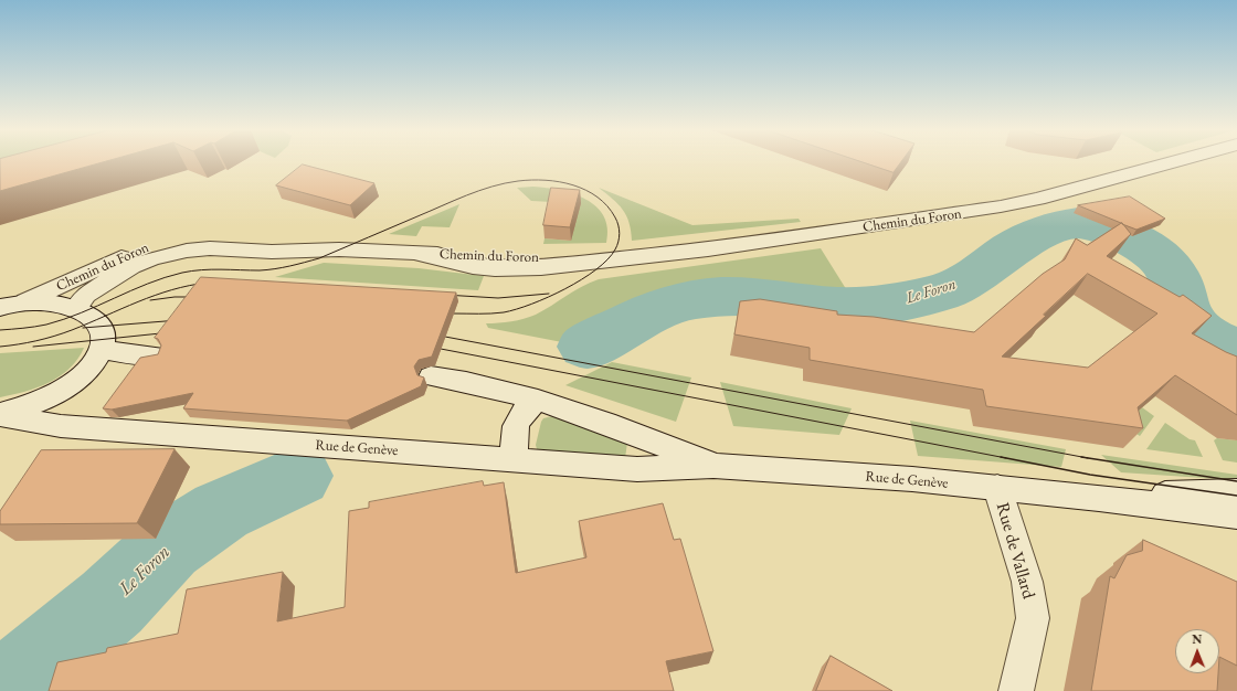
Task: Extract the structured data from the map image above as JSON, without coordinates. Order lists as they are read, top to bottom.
{
  "streets": {
    "street": ["Chemin du Foron", "Rue de Genève", "Rue de Vallard"]
  },
  "crossings": [
    ["Chemin du Foron", "Rue de Genève"],
    ["Rue de Genève", "Rue de Vallard"]
  ],
  "water": ["Le Foron"],
  "north": "top"
}
